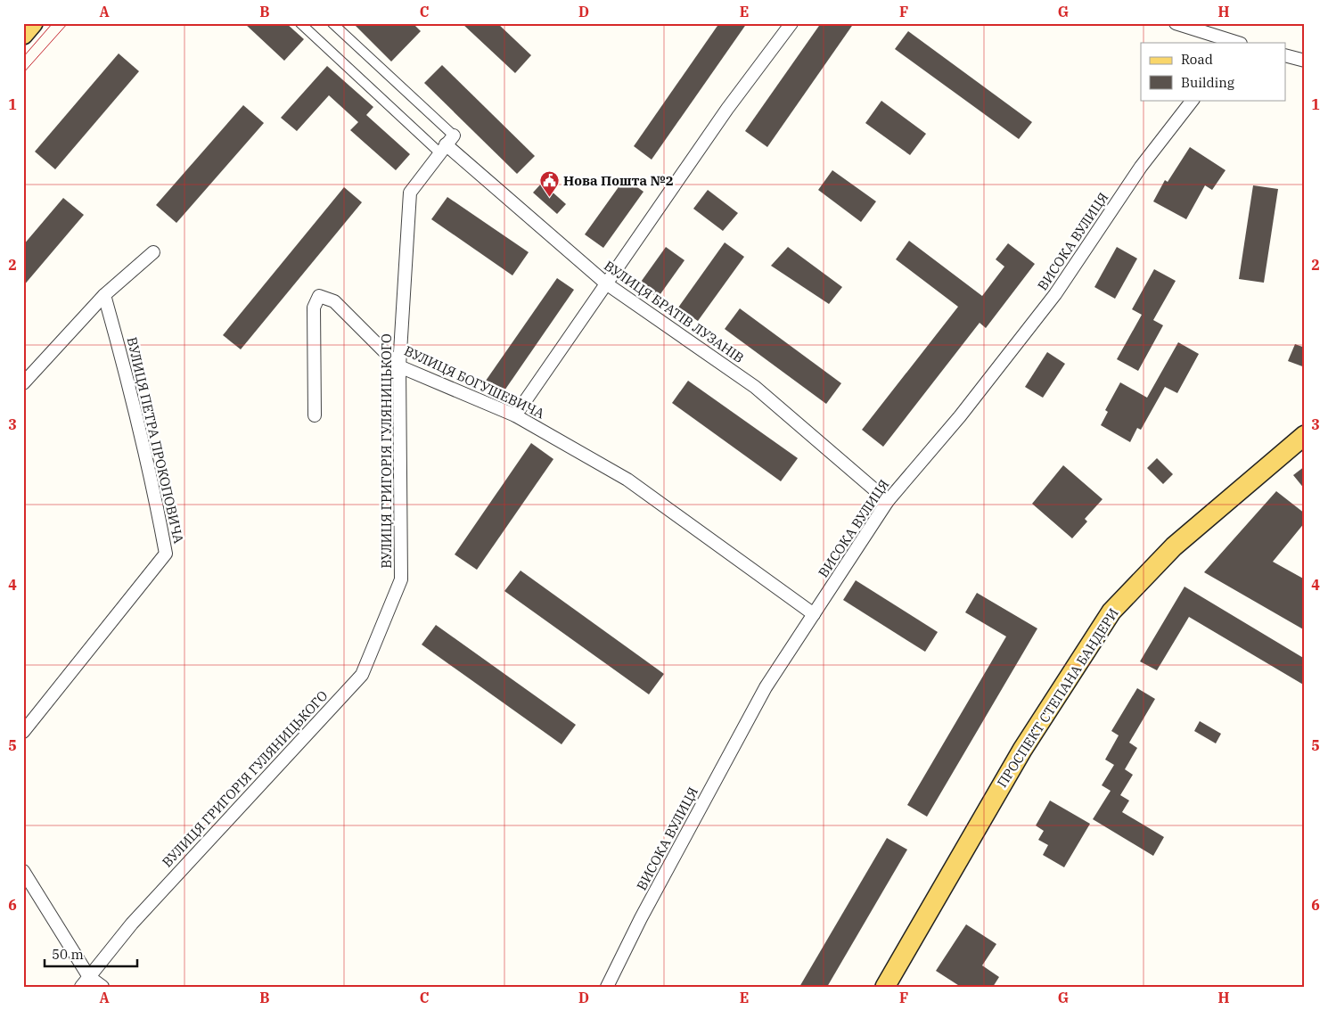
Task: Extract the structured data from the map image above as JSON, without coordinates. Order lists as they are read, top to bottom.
{
  "streets": {
    "main road": ["ПРОСПЕКТ СТЕПАНА БАНДЕРИ"],
    "street": [
      "ВИСОКА ВУЛИЦЯ",
      "ВУЛИЦЯ БРАТІВ ЛУЗАНІВ",
      "ВУЛИЦЯ БОГУШЕВИЧА",
      "ВУЛИЦЯ ПЕТРА ПРОКОПОВИЧА",
      "ВУЛИЦЯ ГРИГОРІЯ ГУЛЯНИЦЬКОГО"
    ]
  },
  "crossings": [
    ["ВИСОКА ВУЛИЦЯ", "ВУЛИЦЯ БРАТІВ ЛУЗАНІВ"],
    ["ВИСОКА ВУЛИЦЯ", "ВУЛИЦЯ БОГУШЕВИЧА"],
    ["ВУЛИЦЯ БРАТІВ ЛУЗАНІВ", "ВУЛИЦЯ ГРИГОРІЯ ГУЛЯНИЦЬКОГО"],
    ["ВУЛИЦЯ БОГУШЕВИЧА", "ВУЛИЦЯ ГРИГОРІЯ ГУЛЯНИЦЬКОГО"]
  ],
  "places": {
    "public building": ["Нова Пошта №2"]
  },
  "legend": ["Road", "Building"],
  "scale_bar": "50 m",
  "grid": {
    "columns": [
      "A",
      "B",
      "C",
      "D",
      "E",
      "F",
      "G",
      "H"
    ],
    "rows": [
      "1",
      "2",
      "3",
      "4",
      "5",
      "6"
    ]
  }
}
